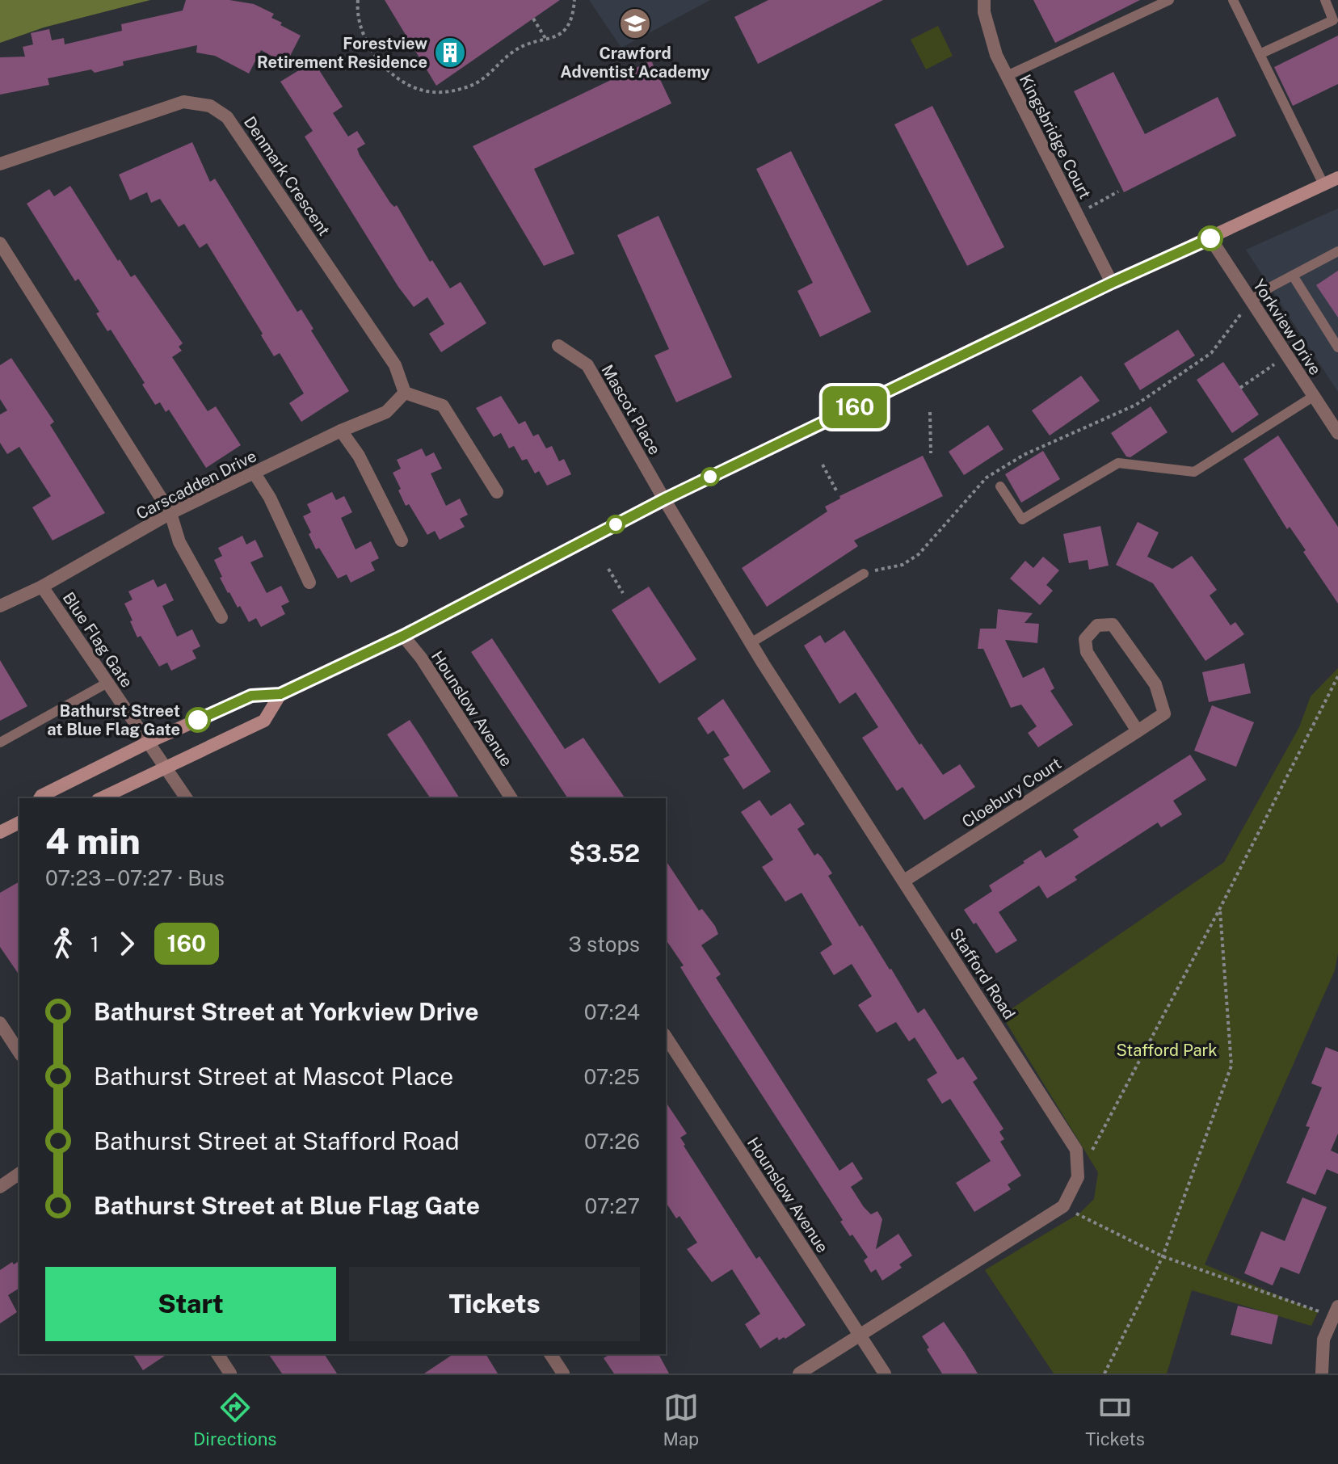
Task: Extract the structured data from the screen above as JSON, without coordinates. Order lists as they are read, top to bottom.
{
  "streets": {
    "street": [
      "Kingsbridge Court",
      "Denmark Crescent",
      "Yorkview Drive",
      "Mascot Place",
      "Carscadden Drive",
      "Blue Flag Gate",
      "Hounslow Avenue",
      "Cloebury Court",
      "Stafford Road"
    ]
  },
  "crossings": [
    ["Denmark Crescent", "Carscadden Drive"],
    ["Mascot Place", "Stafford Road"],
    ["Carscadden Drive", "Blue Flag Gate"],
    ["Cloebury Court", "Stafford Road"]
  ],
  "parks": ["Stafford Park"],
  "places": {
    "school or university": ["Crawford Adventist Academy"],
    "building": ["Forestview Retirement Residence"],
    "other": ["Bathurst Street at Blue Flag Gate"]
  },
  "lines": ["bus line 160"],
  "page": {
    "on_map": "160",
    "heading": ["4 min", "07:23 – 07:27 · Bus", "$3.52"],
    "legs": ["1", "160", "3 stops"],
    "list": [
      {
        "name": "Bathurst Street at Yorkview Drive",
        "value": "07:24"
      },
      {
        "name": "Bathurst Street at Mascot Place",
        "value": "07:25"
      },
      {
        "name": "Bathurst Street at Stafford Road",
        "value": "07:26"
      },
      {
        "name": "Bathurst Street at Blue Flag Gate",
        "value": "07:27"
      }
    ],
    "buttons": ["Start", "Tickets"],
    "tabs": ["Directions", "Map", "Tickets"]
  }
}
